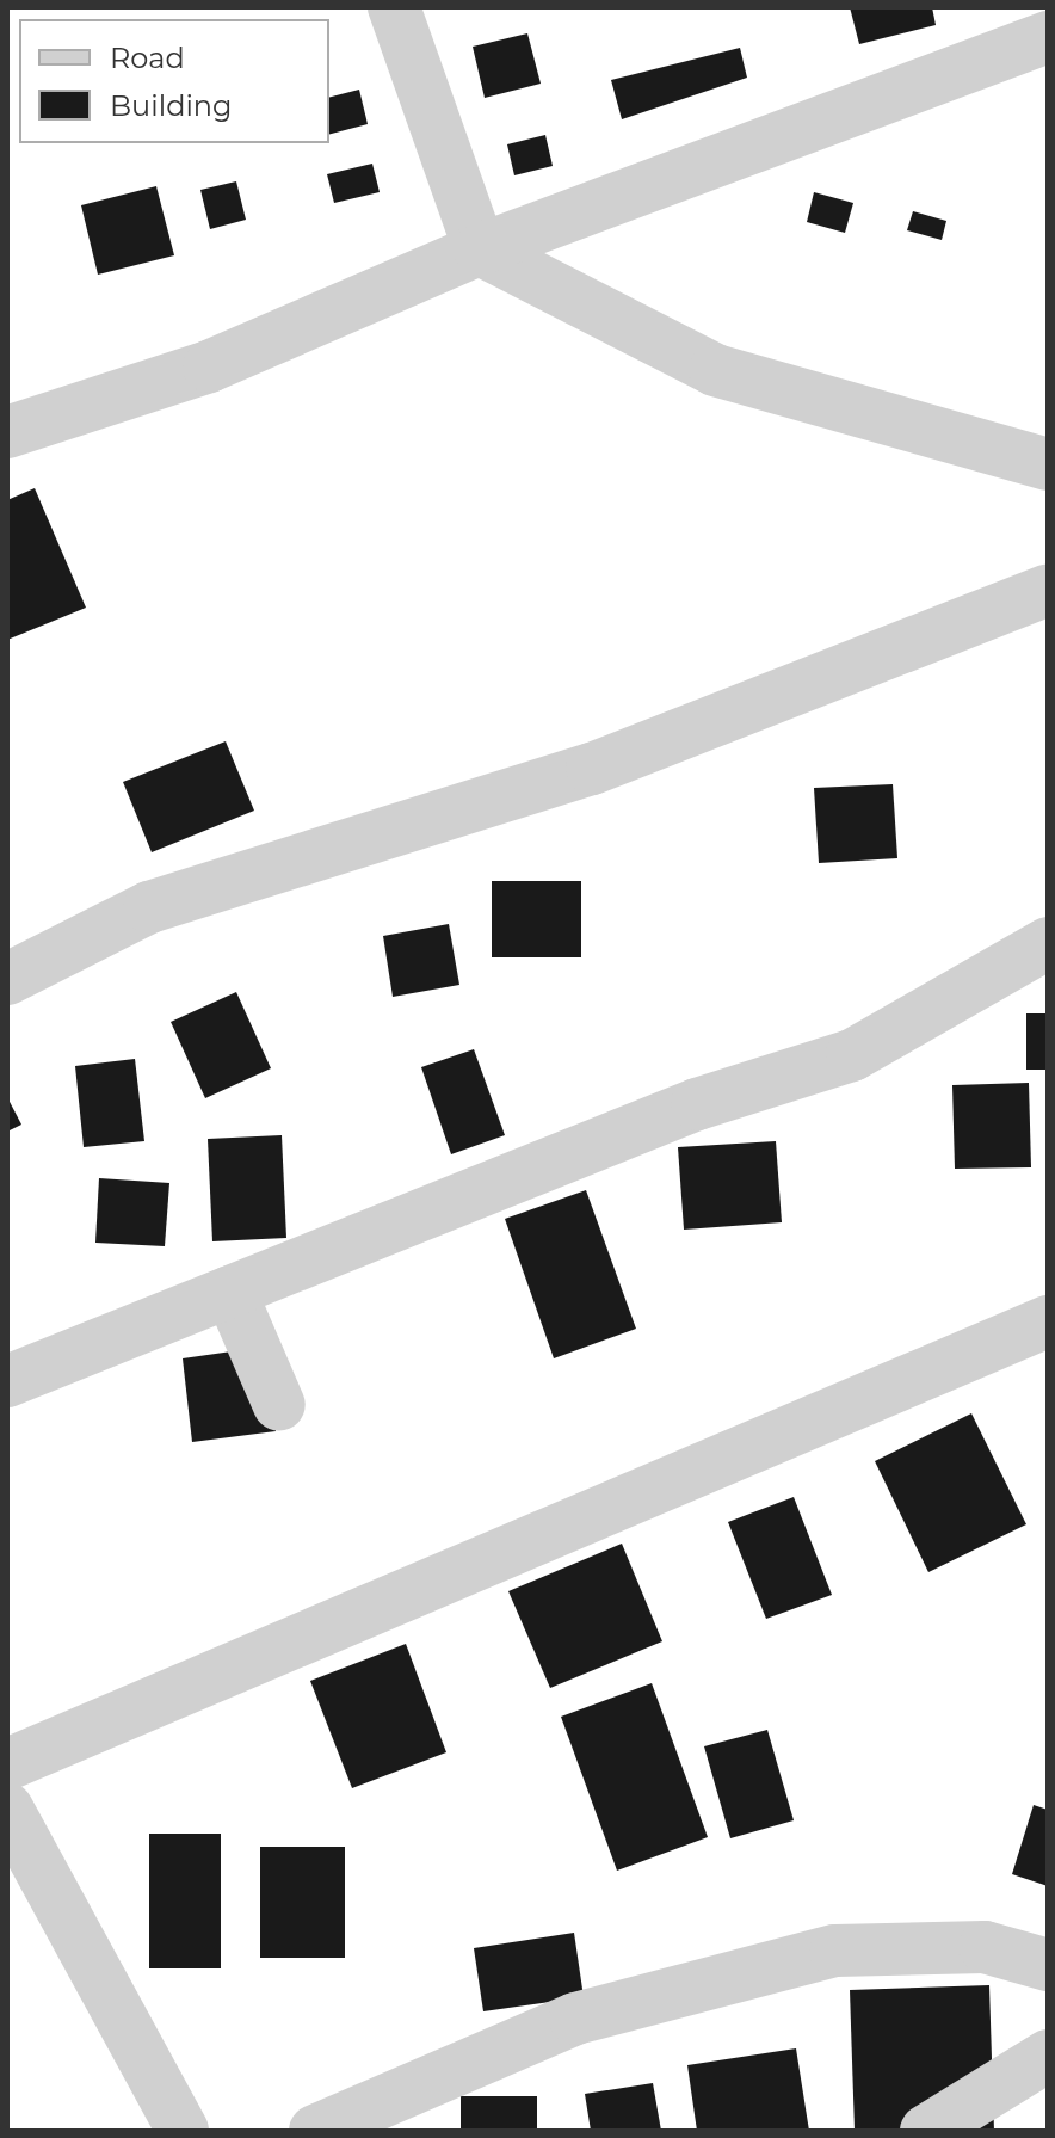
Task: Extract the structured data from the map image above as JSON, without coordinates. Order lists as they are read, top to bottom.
{
  "legend": ["Road", "Building"]
}
